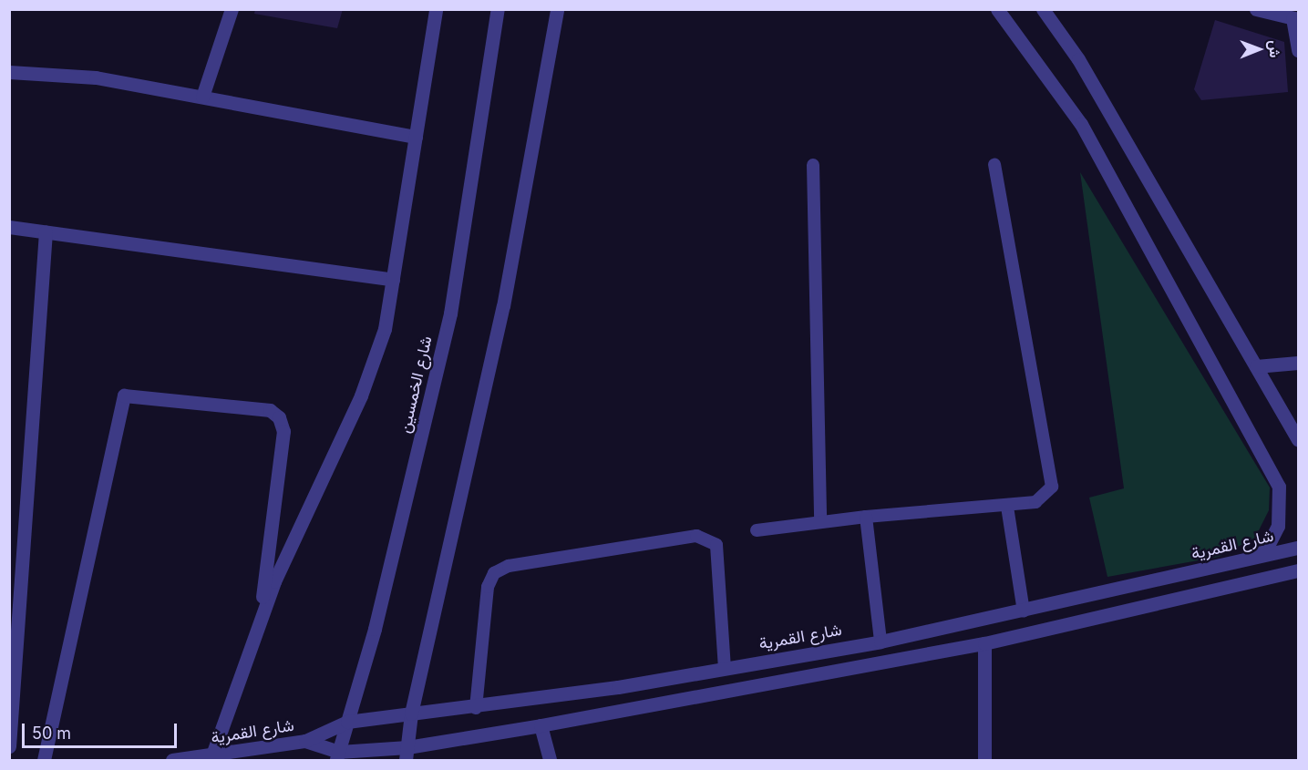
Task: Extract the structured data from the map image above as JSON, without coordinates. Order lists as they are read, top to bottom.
{
  "streets": {
    "street": ["شارع الخمسين", "شارع القمرية"]
  },
  "crossings": [
    ["شارع الخمسين", "شارع القمرية"]
  ],
  "scale_bar": "50 m",
  "north": "right"
}
